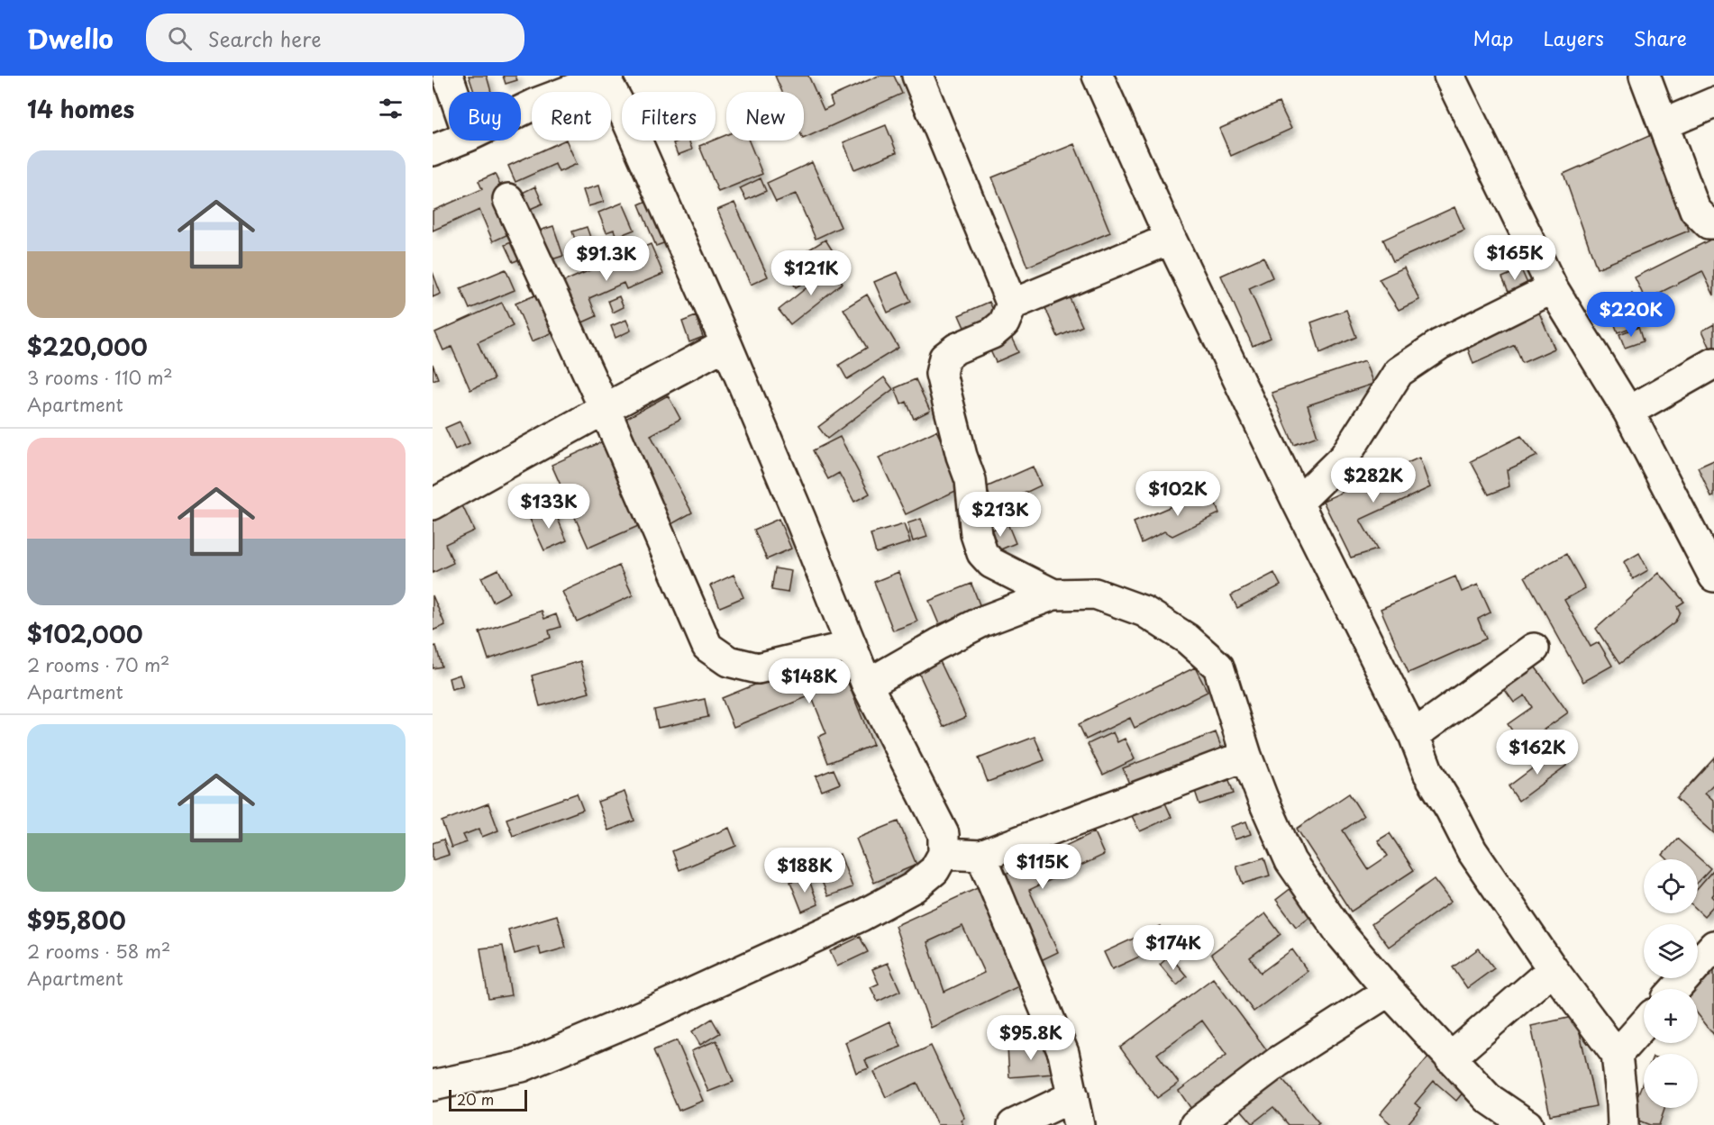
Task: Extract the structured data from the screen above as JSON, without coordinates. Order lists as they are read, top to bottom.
{
  "scale_bar": "20 m",
  "page": {
    "header": "Dwello",
    "search": "Search here",
    "nav": ["Map", "Layers", "Share"],
    "heading": "14 homes",
    "chip": [
      "Buy",
      "Rent",
      "Filters",
      "New"
    ],
    "list": [
      {
        "name": "$220,000",
        "note": "3 rooms · 110 m² · Apartment"
      },
      {
        "name": "$102,000",
        "note": "2 rooms · 70 m² · Apartment"
      },
      {
        "name": "$95,800",
        "note": "2 rooms · 58 m² · Apartment"
      }
    ],
    "price": [
      "$165K",
      "$91.3K",
      "$121K",
      "$220K",
      "$282K",
      "$102K",
      "$133K",
      "$213K",
      "$148K",
      "$162K",
      "$115K",
      "$188K",
      "$174K",
      "$95.8K"
    ],
    "map_buttons": ["+", "−"],
    "scale": "20 m"
  }
}
